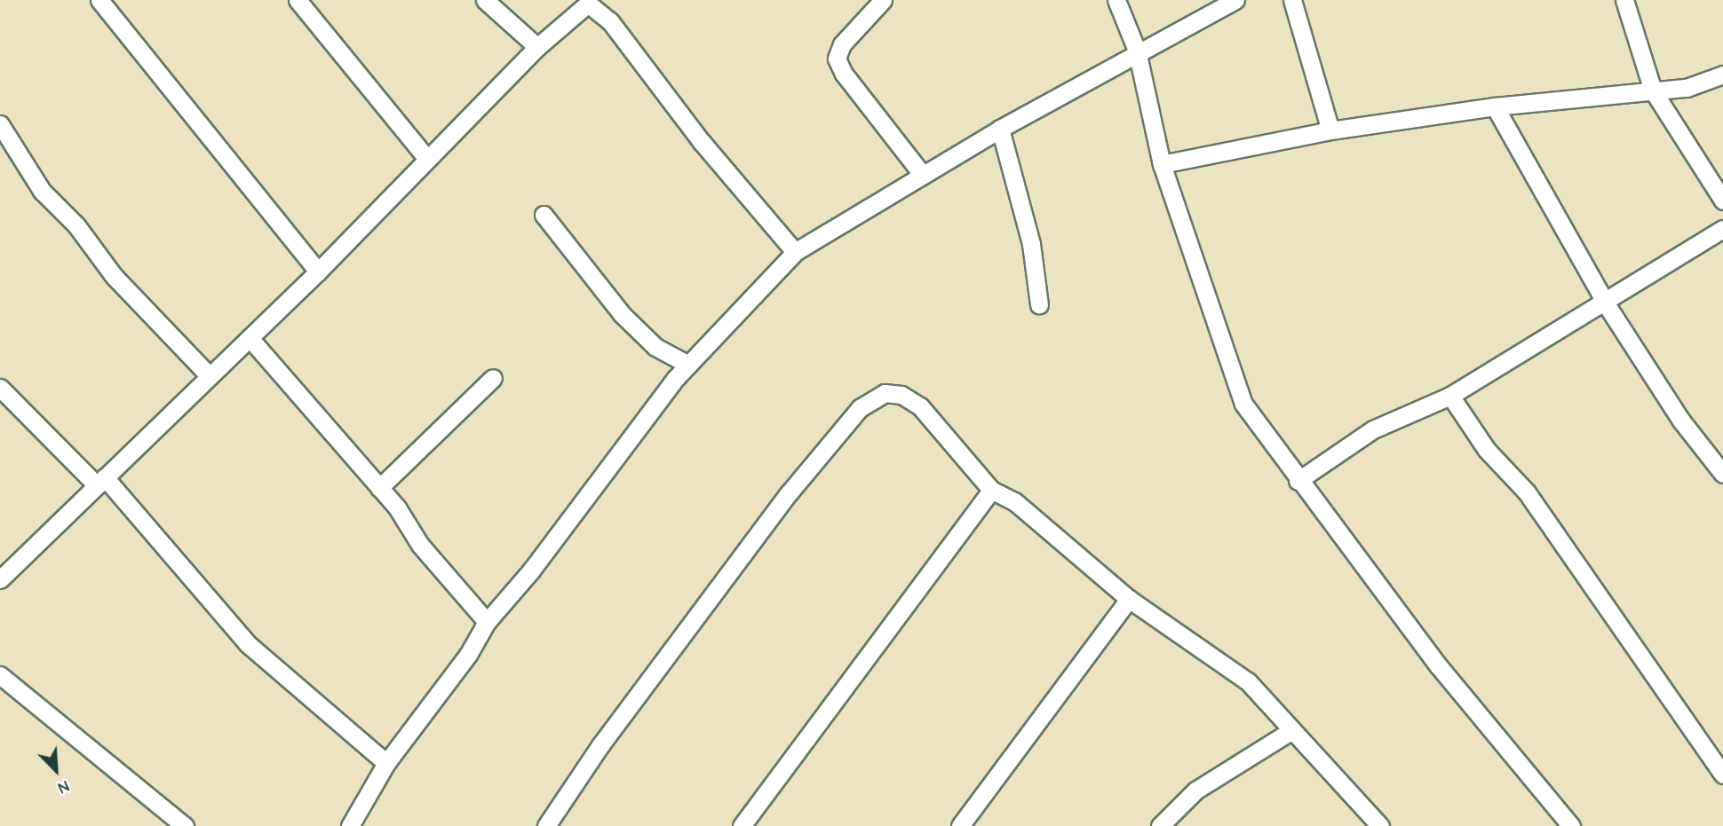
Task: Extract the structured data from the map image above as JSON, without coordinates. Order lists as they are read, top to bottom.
{
  "north": "bottom right"
}
